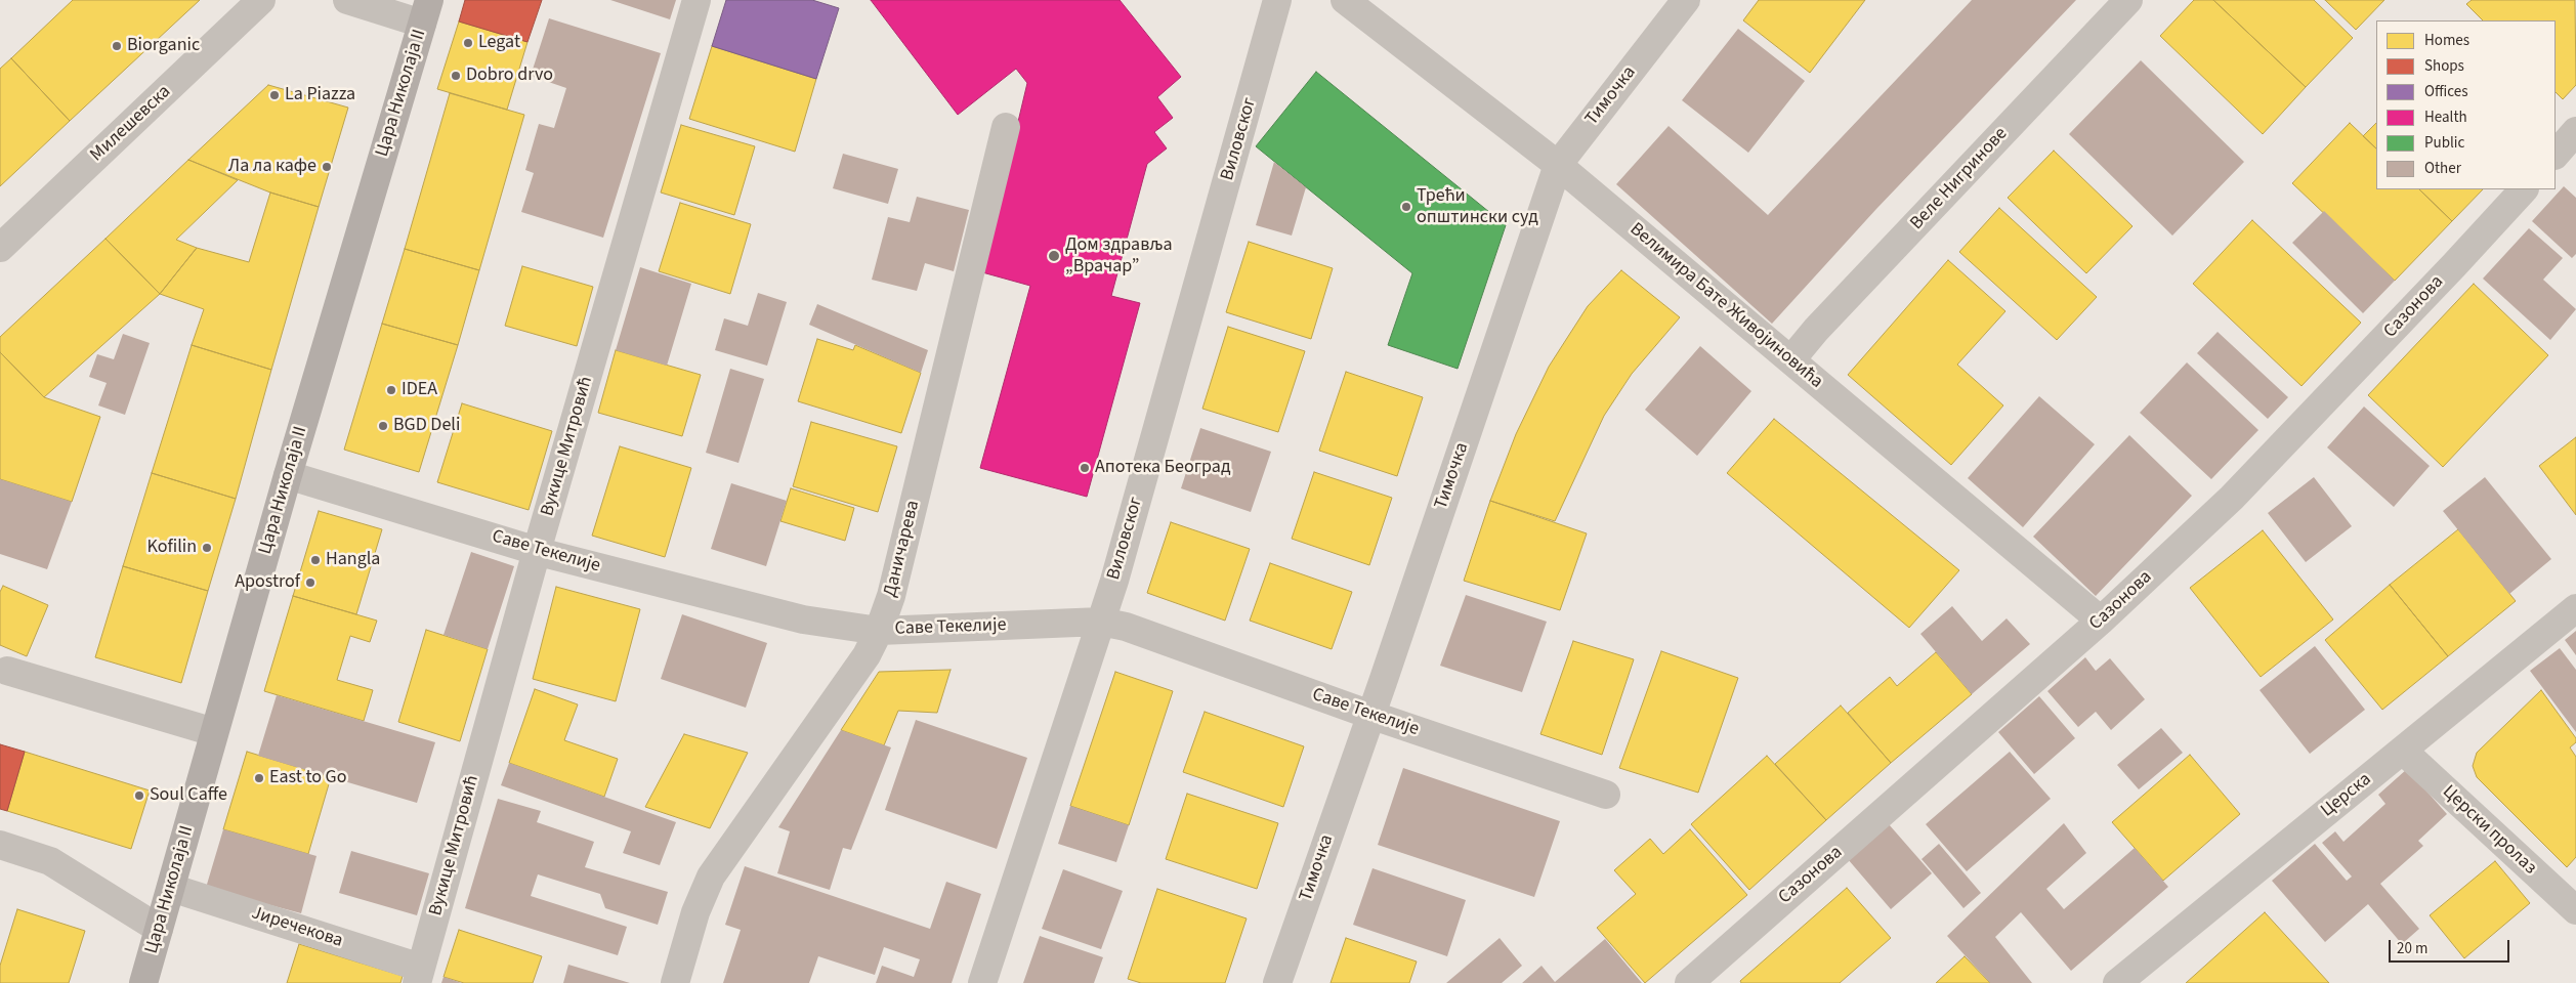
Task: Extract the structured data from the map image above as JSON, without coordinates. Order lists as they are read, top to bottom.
{
  "streets": {
    "main road": ["Цара Николаја II"],
    "street": [
      "Тимочка",
      "Милешевска",
      "Виловског",
      "Веле Нигринове",
      "Велимира Бате Живојиновића",
      "Сазонова",
      "Вукице Митровић",
      "Даничарева",
      "Саве Текелије",
      "Церска",
      "Церски пролаз",
      "Јиречекова"
    ]
  },
  "crossings": [
    ["Цара Николаја II", "Саве Текелије"],
    ["Цара Николаја II", "Јиречекова"],
    ["Тимочка", "Велимира Бате Живојиновића"],
    ["Тимочка", "Саве Текелије"],
    ["Виловског", "Саве Текелије"],
    ["Веле Нигринове", "Велимира Бате Живојиновића"],
    ["Велимира Бате Живојиновића", "Сазонова"],
    ["Вукице Митровић", "Саве Текелије"],
    ["Вукице Митровић", "Јиречекова"],
    ["Даничарева", "Саве Текелије"],
    ["Церска", "Церски пролаз"]
  ],
  "places": [
    "Legat",
    "Biorganic",
    "Dobro drvo",
    "La Piazza",
    "Ла ла кафе",
    "Трећи општински суд",
    "Дом здравља „Врачар”",
    "IDEA",
    "BGD Deli",
    "Апотека Београд",
    "Kofilin",
    "Hangla",
    "Apostrof",
    "East to Go",
    "Soul Caffe"
  ],
  "legend": [
    "Homes",
    "Shops",
    "Offices",
    "Health",
    "Public",
    "Other"
  ],
  "scale_bar": "20 m"
}
